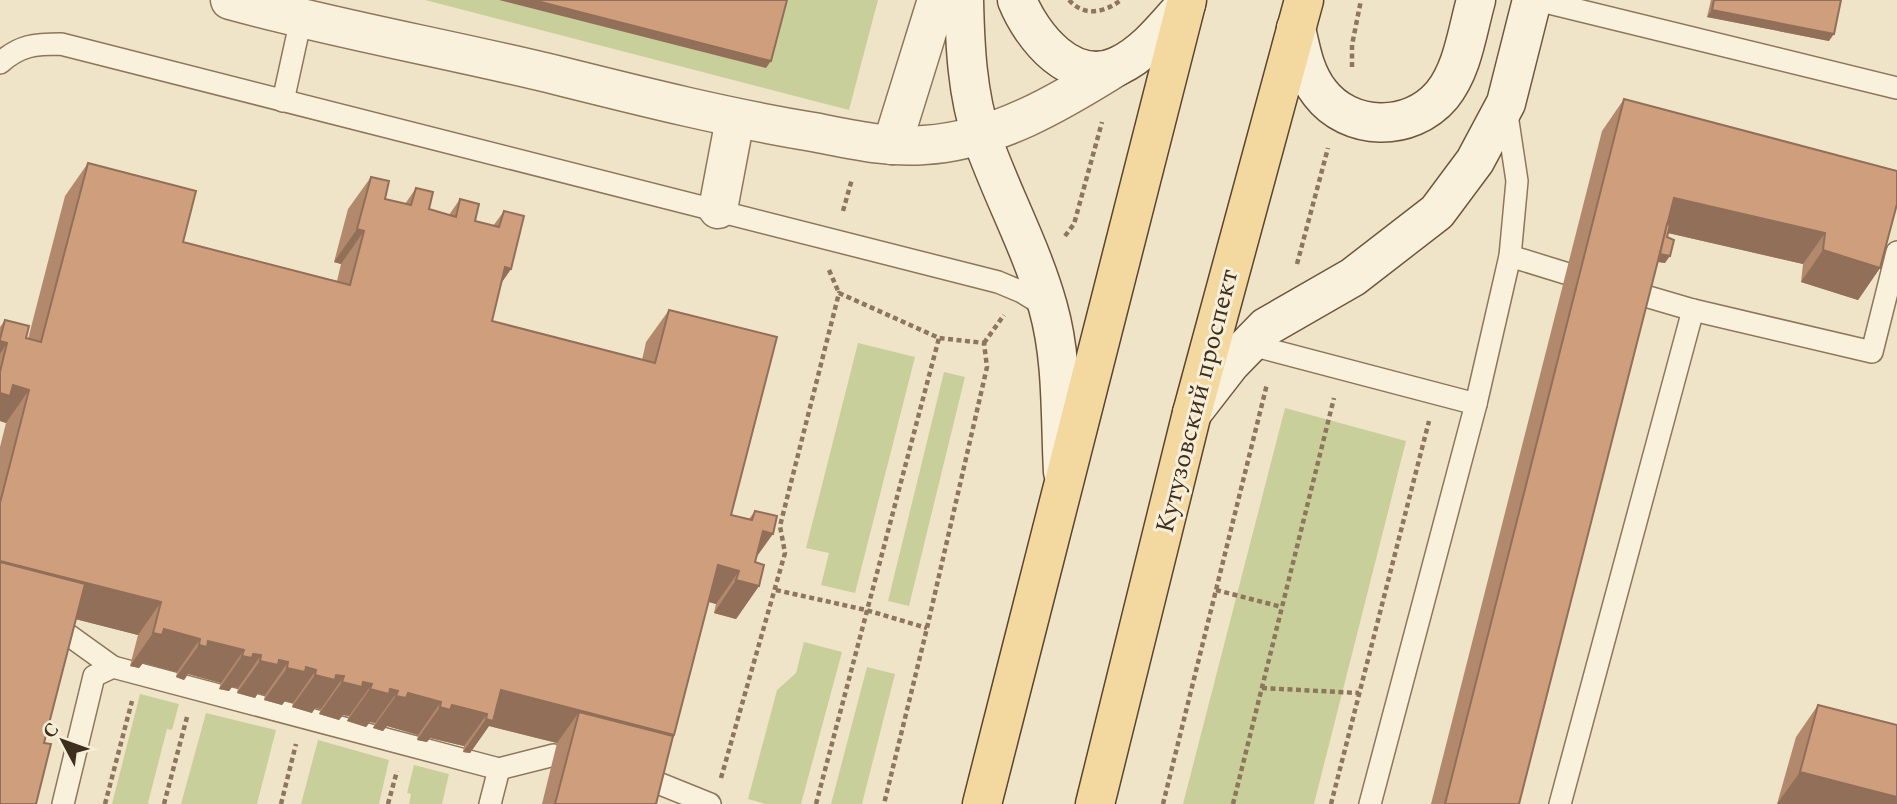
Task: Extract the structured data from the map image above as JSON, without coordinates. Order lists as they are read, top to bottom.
{
  "streets": {
    "main road": ["Кутузовский проспект"]
  },
  "north": "top left"
}
